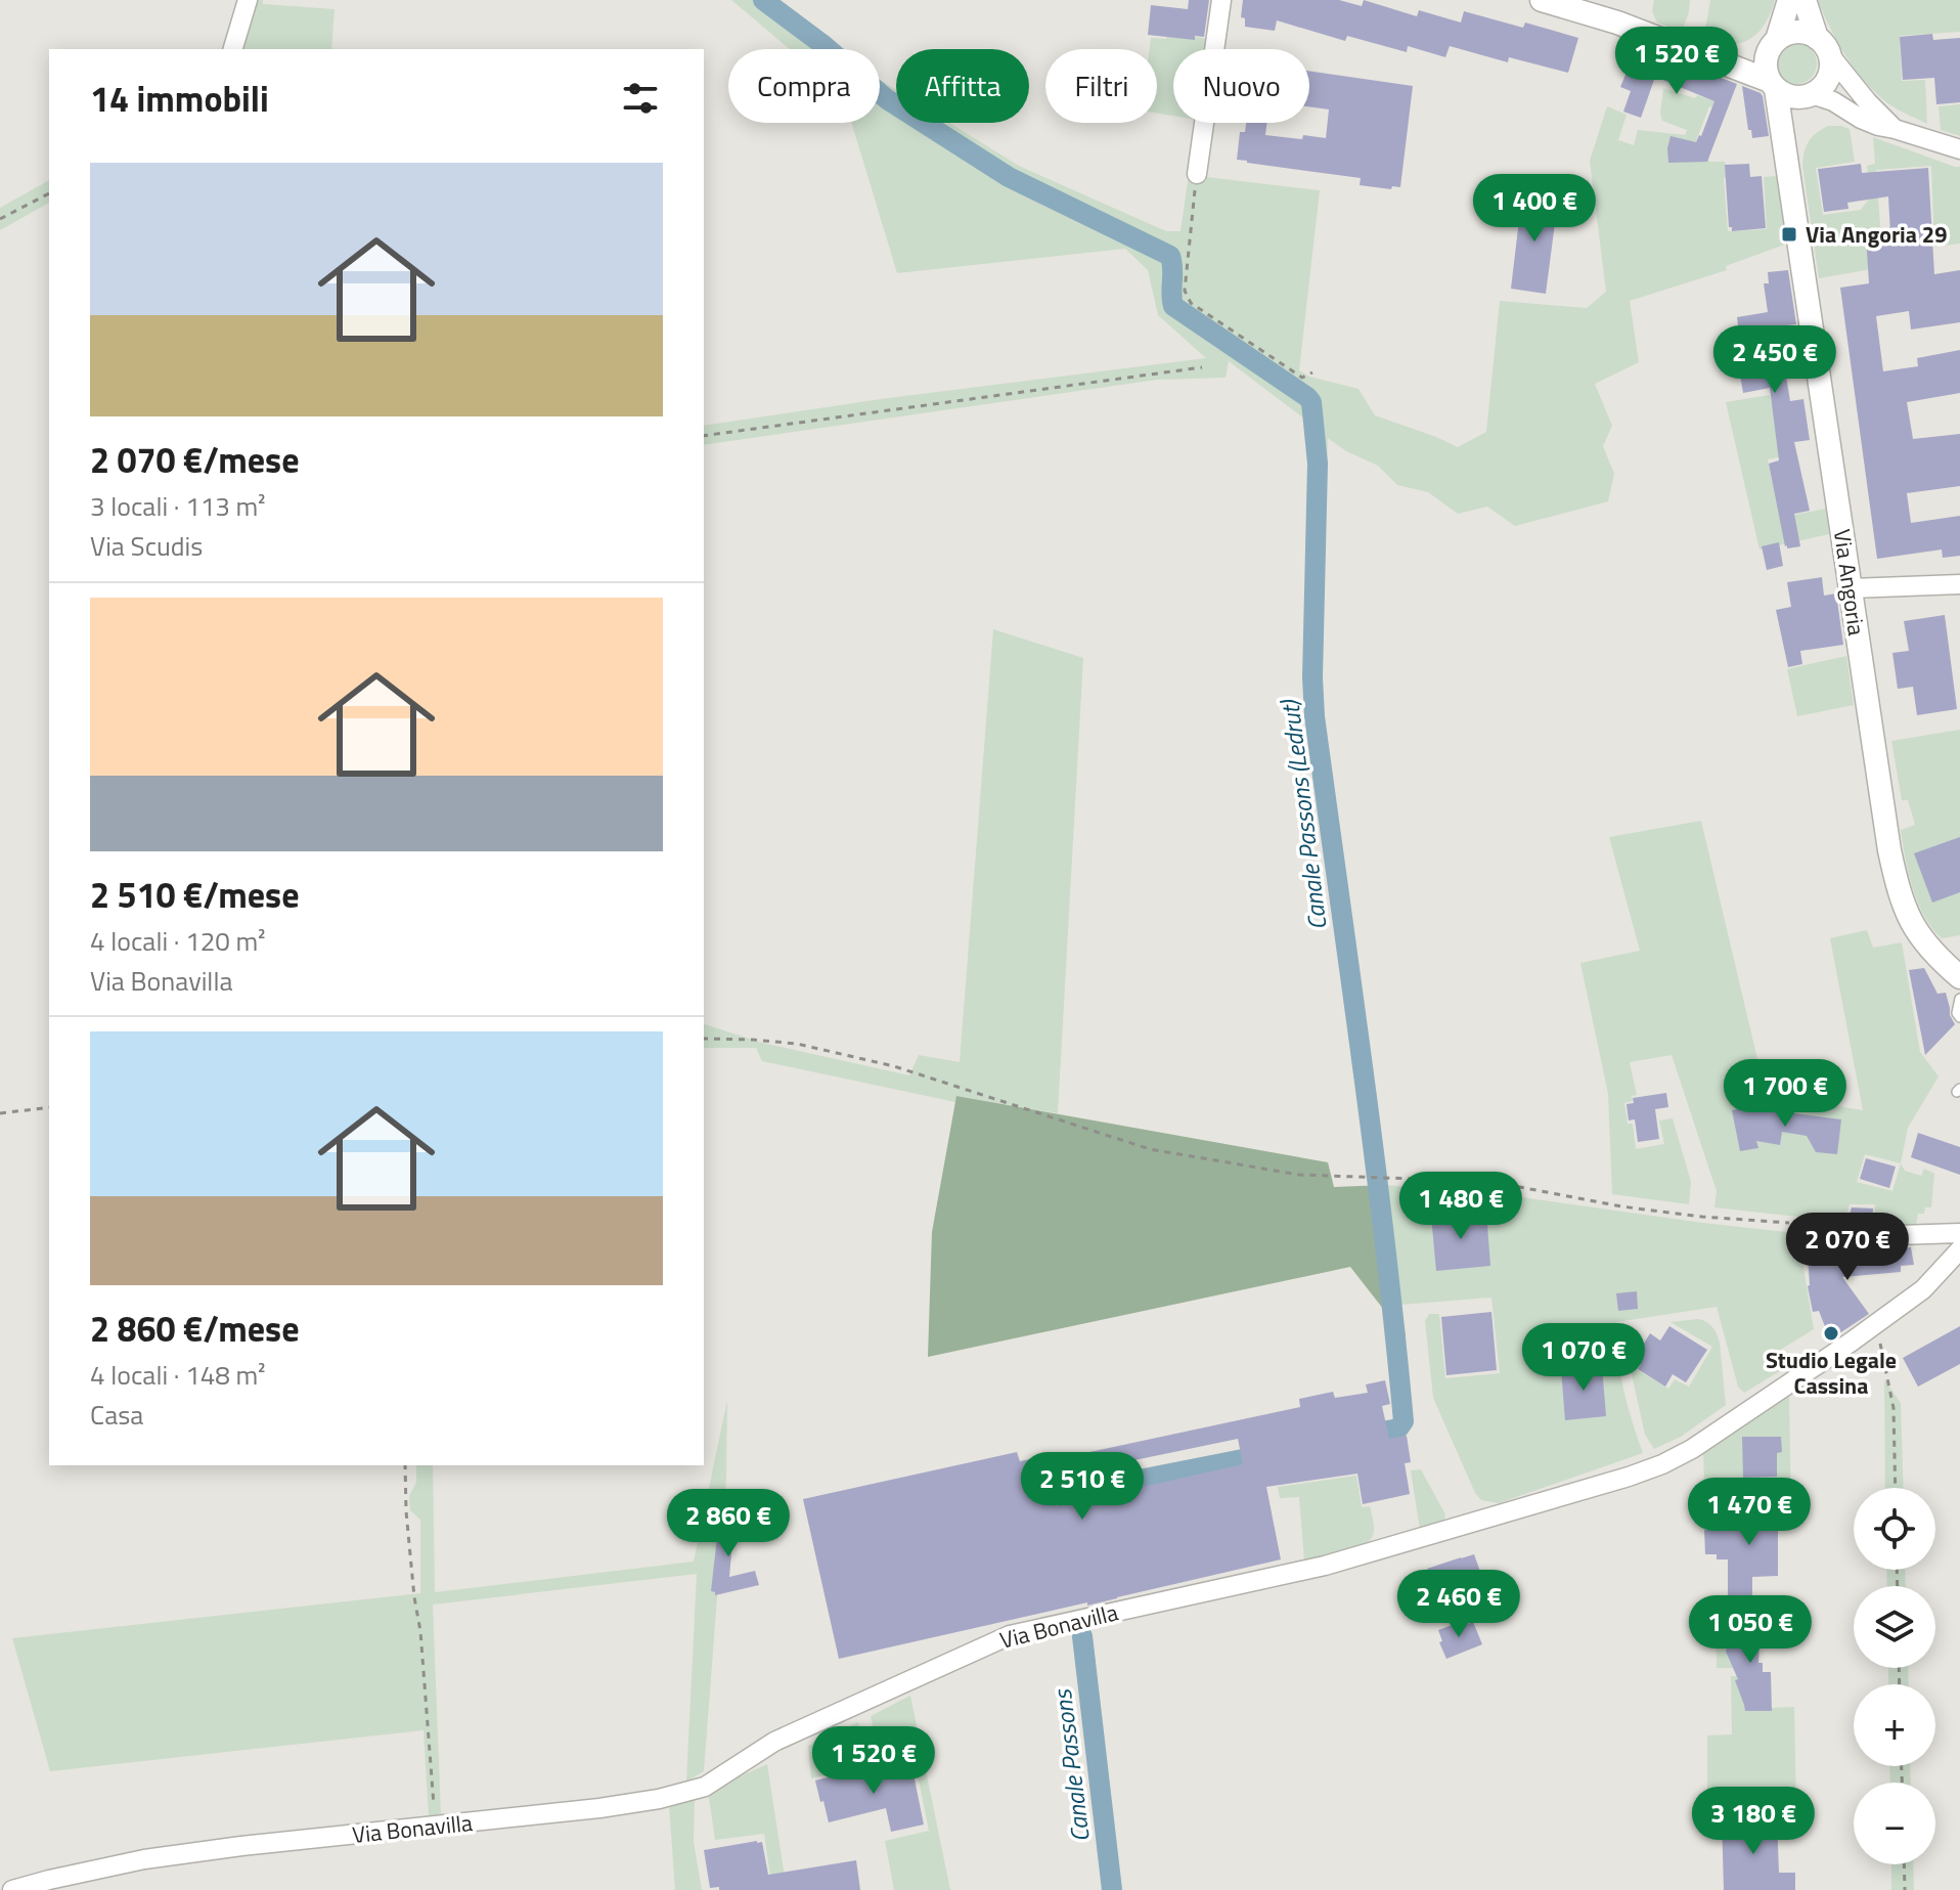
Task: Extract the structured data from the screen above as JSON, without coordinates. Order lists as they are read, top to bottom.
{
  "streets": {
    "street": ["Via Angoria", "Via Bonavilla"]
  },
  "water": ["Canale Passons (Ledrut)", "Canale Passons"],
  "places": {
    "transit": ["Via Angoria 29"],
    "other": ["Studio Legale Cassina"]
  },
  "page": {
    "price": [
      "1 520 €",
      "1 400 €",
      "2 450 €",
      "1 700 €",
      "1 480 €",
      "2 070 €",
      "1 070 €",
      "2 510 €",
      "1 470 €",
      "2 860 €",
      "2 460 €",
      "1 050 €",
      "1 520 €",
      "3 180 €"
    ],
    "chip": [
      "Compra",
      "Affitta",
      "Filtri",
      "Nuovo"
    ],
    "heading": "14 immobili",
    "list": [
      {
        "name": "2 070 €/mese",
        "note": "3 locali · 113 m² · Via Scudis"
      },
      {
        "name": "2 510 €/mese",
        "note": "4 locali · 120 m² · Via Bonavilla"
      },
      {
        "name": "2 860 €/mese",
        "note": "4 locali · 148 m² · Casa"
      }
    ],
    "map_buttons": ["+", "−"]
  }
}
